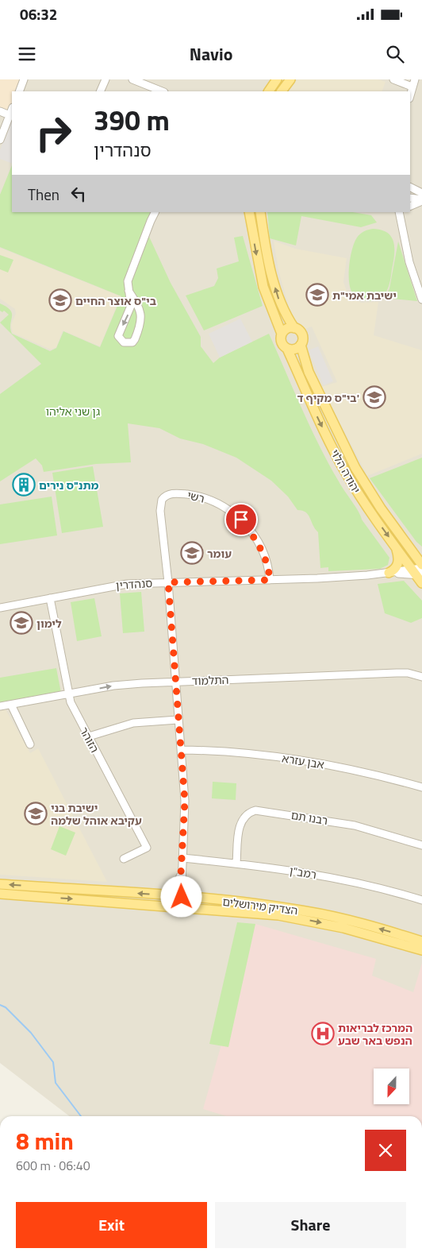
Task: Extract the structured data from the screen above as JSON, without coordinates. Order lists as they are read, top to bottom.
{
  "streets": {
    "main road": ["יהודה הלוי", "הצדיק מירושלים"],
    "street": [
      "רשי",
      "סנהדרין",
      "התלמוד",
      "הזוהר",
      "אבן עזרא",
      "רבנו תם",
      "רמב\"ן"
    ]
  },
  "crossings": [
    ["יהודה הלוי", "סנהדרין"],
    ["רשי", "סנהדרין"],
    ["רשי", "התלמוד"],
    ["רשי", "אבן עזרא"],
    ["רשי", "רמב\"ן"],
    ["רשי", "הצדיק מירושלים"],
    ["סנהדרין", "הזוהר"],
    ["התלמוד", "הזוהר"],
    ["רבנו תם", "רמב\"ן"]
  ],
  "parks": ["גן שני אליהו"],
  "places": {
    "school or university": [
      "ישיבת אמי\"ת",
      "בי\"ס אוצר החיים",
      "בי\"ס מקיף ד'",
      "עומר",
      "לימון",
      "ישיבת בני עקיבא אוהל שלמה"
    ],
    "building": ["מתנ\"ס נירים"],
    "hospital": ["המרכז לבריאות הנפש באר שבע"]
  },
  "north": "bottom",
  "page": {
    "status": "06:32",
    "header": "Navio",
    "turn": ["390 m", "סנהדרין"],
    "then": "Then",
    "heading": ["8 min", "600 m · 06:40"],
    "buttons": ["Exit", "Share"]
  }
}
